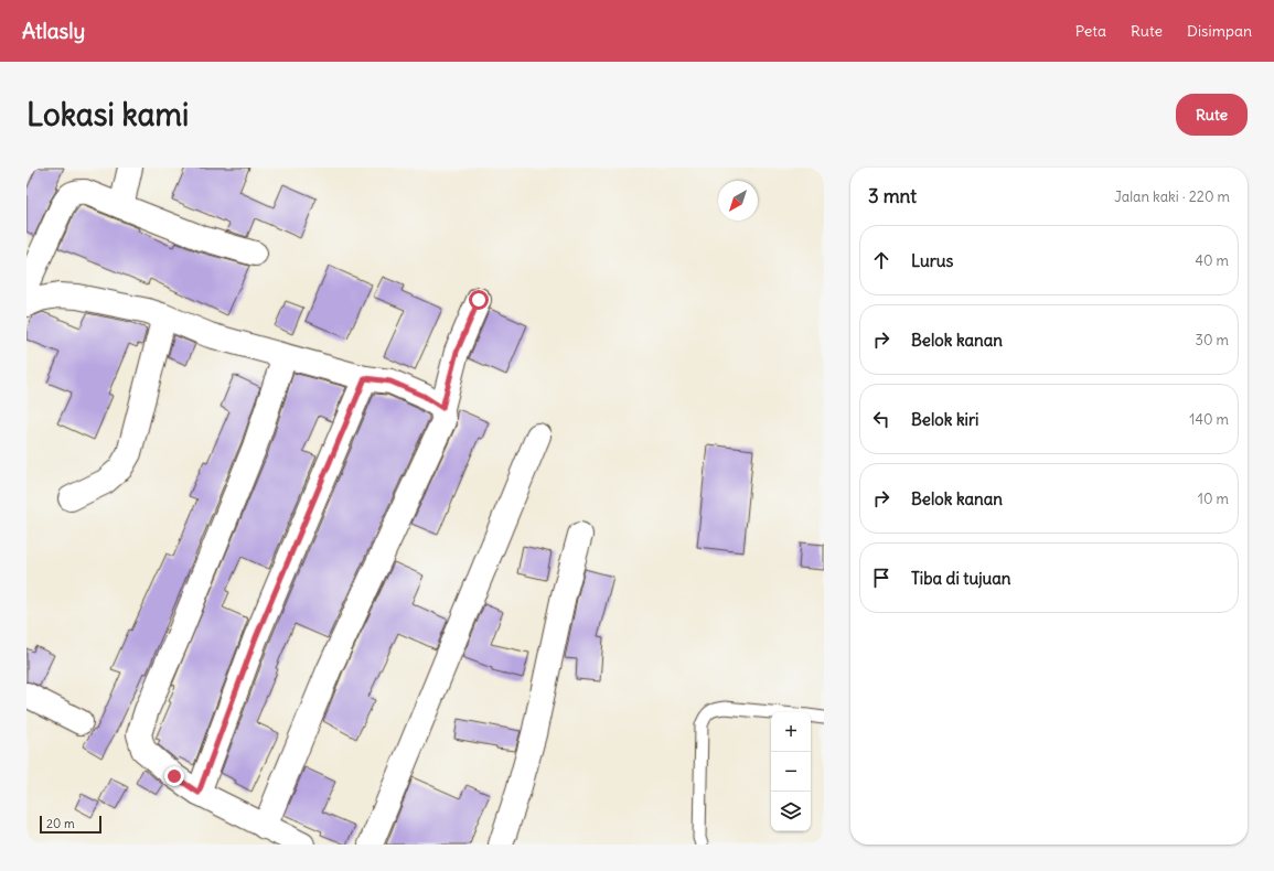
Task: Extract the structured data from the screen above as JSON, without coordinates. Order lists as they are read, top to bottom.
{
  "scale_bar": "20 m",
  "north": "bottom left",
  "page": {
    "header": "Atlasly",
    "nav": ["Peta", "Rute", "Disimpan"],
    "buttons": "Rute",
    "title": "Lokasi kami",
    "heading": ["3 mnt", "Jalan kaki · 220 m"],
    "list": [
      ["Lurus", "40 m"],
      ["Belok kanan", "30 m"],
      ["Belok kiri", "140 m"],
      ["Belok kanan", "10 m"],
      "Tiba di tujuan"
    ],
    "map_buttons": ["+", "−"],
    "scale": "20 m"
  }
}
